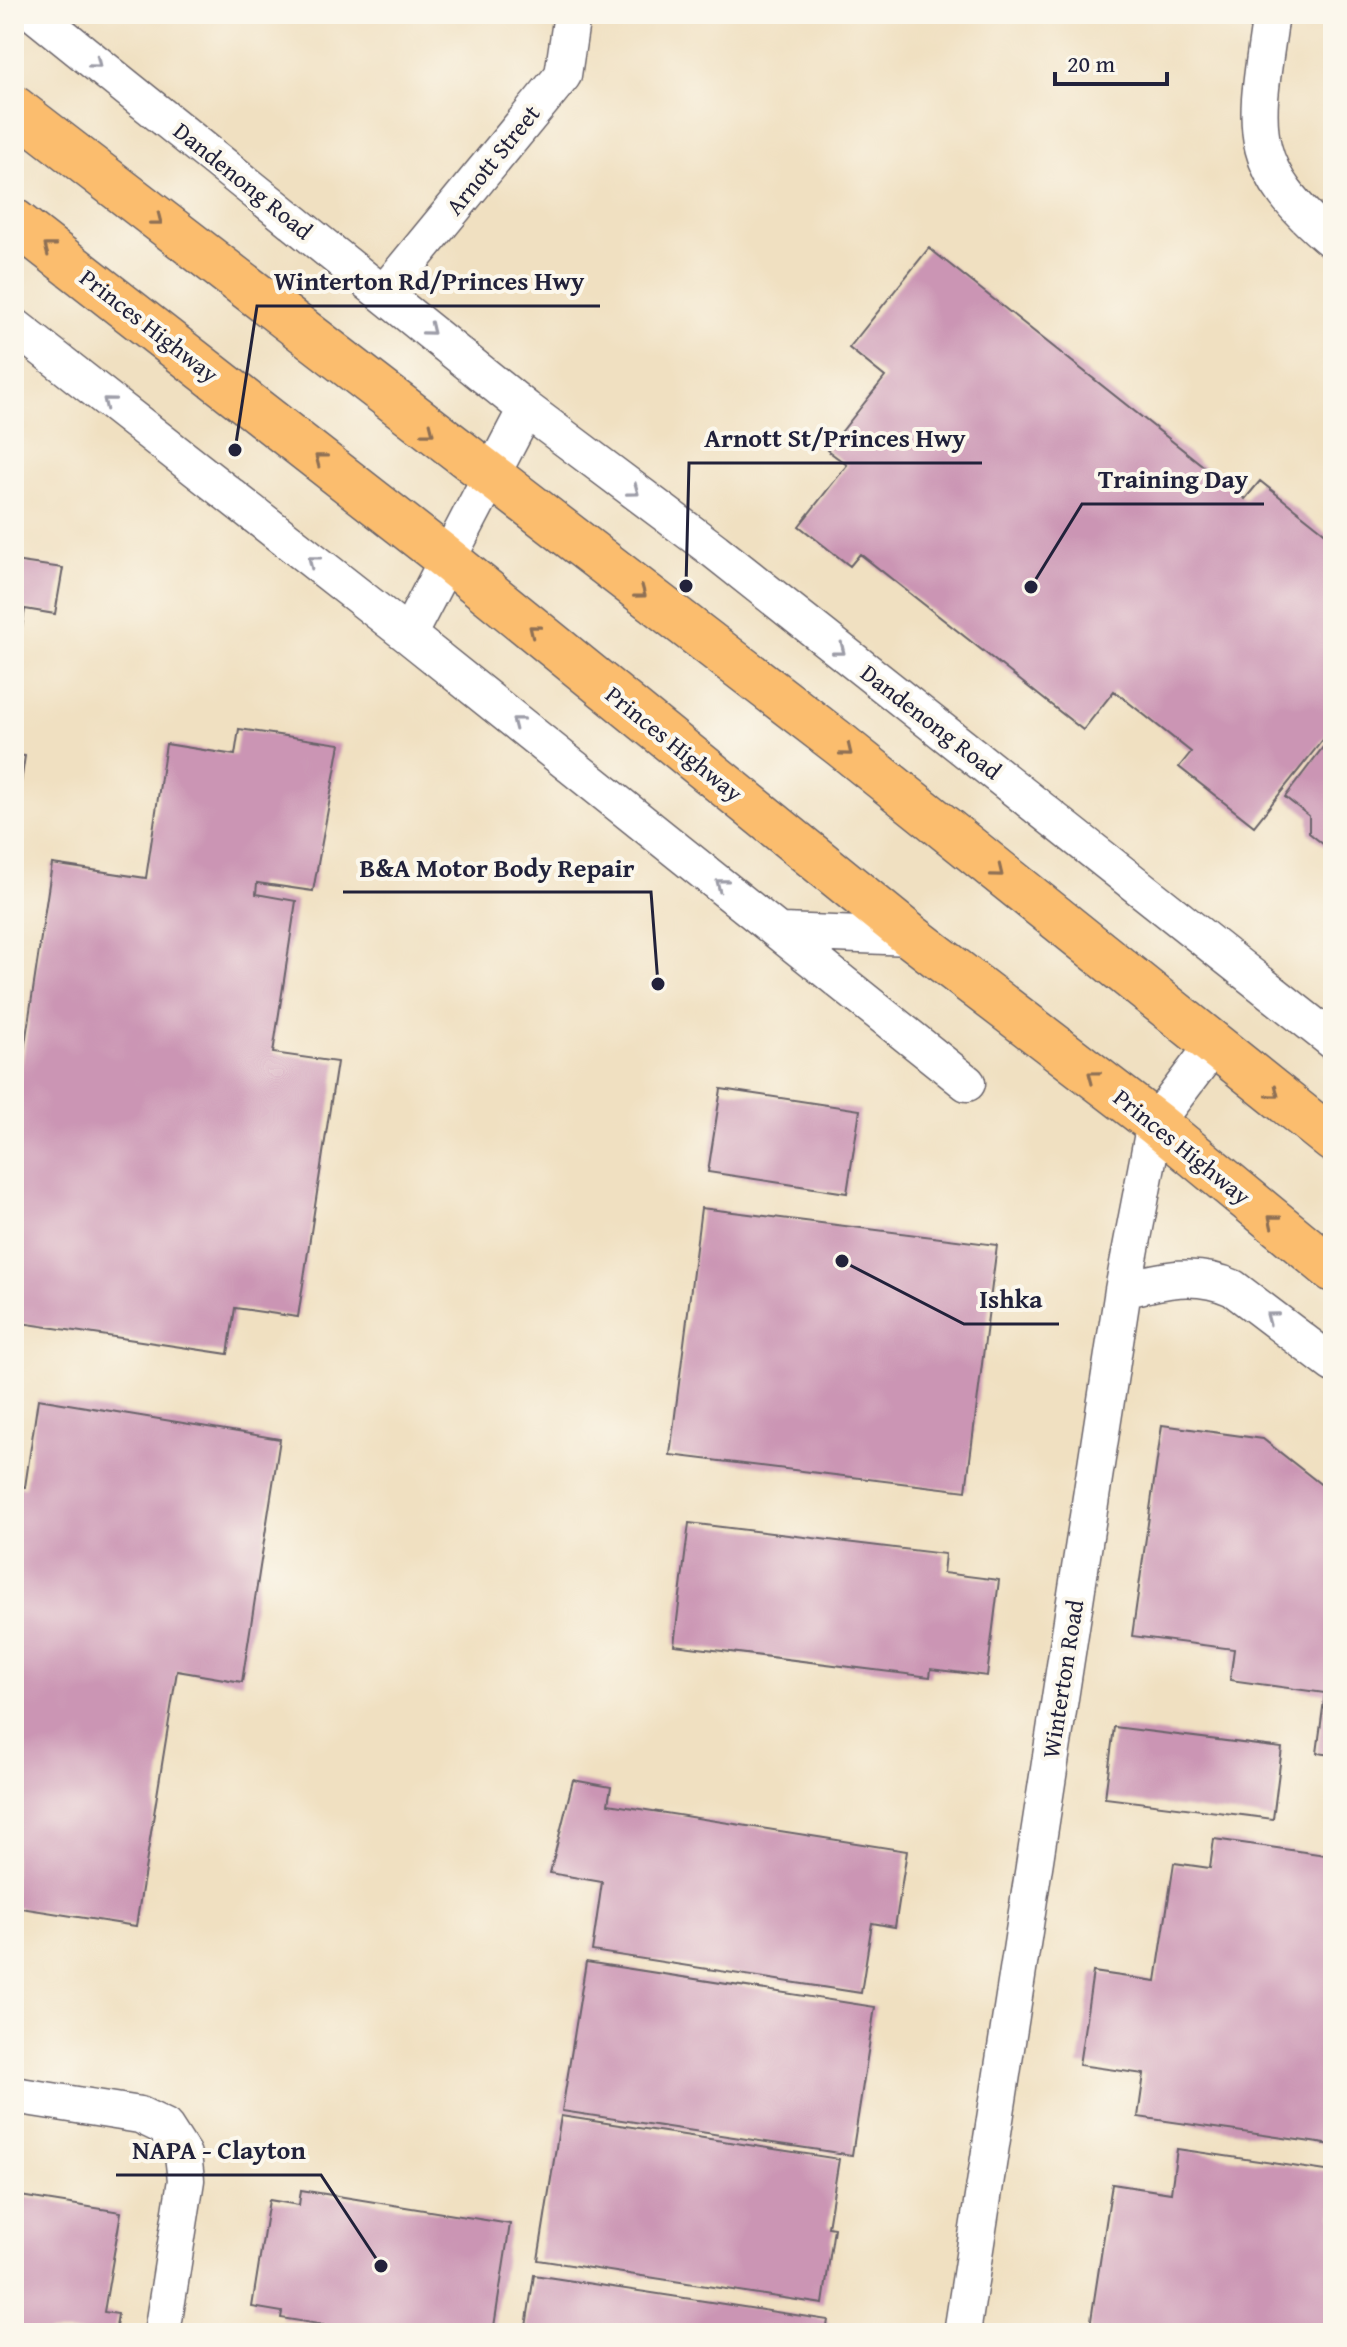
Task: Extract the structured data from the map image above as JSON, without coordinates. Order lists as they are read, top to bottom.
{
  "streets": {
    "highway": ["Princes Highway"],
    "street": ["Arnott Street", "Dandenong Road", "Winterton Road"]
  },
  "crossings": [
    ["Arnott Street", "Dandenong Road"],
    ["Princes Highway", "Winterton Road"]
  ],
  "places": [
    "Winterton Rd/Princes Hwy",
    "Arnott St/Princes Hwy",
    "Training Day",
    "B&A Motor Body Repair",
    "Ishka",
    "NAPA - Clayton"
  ],
  "scale_bar": "20 m"
}
